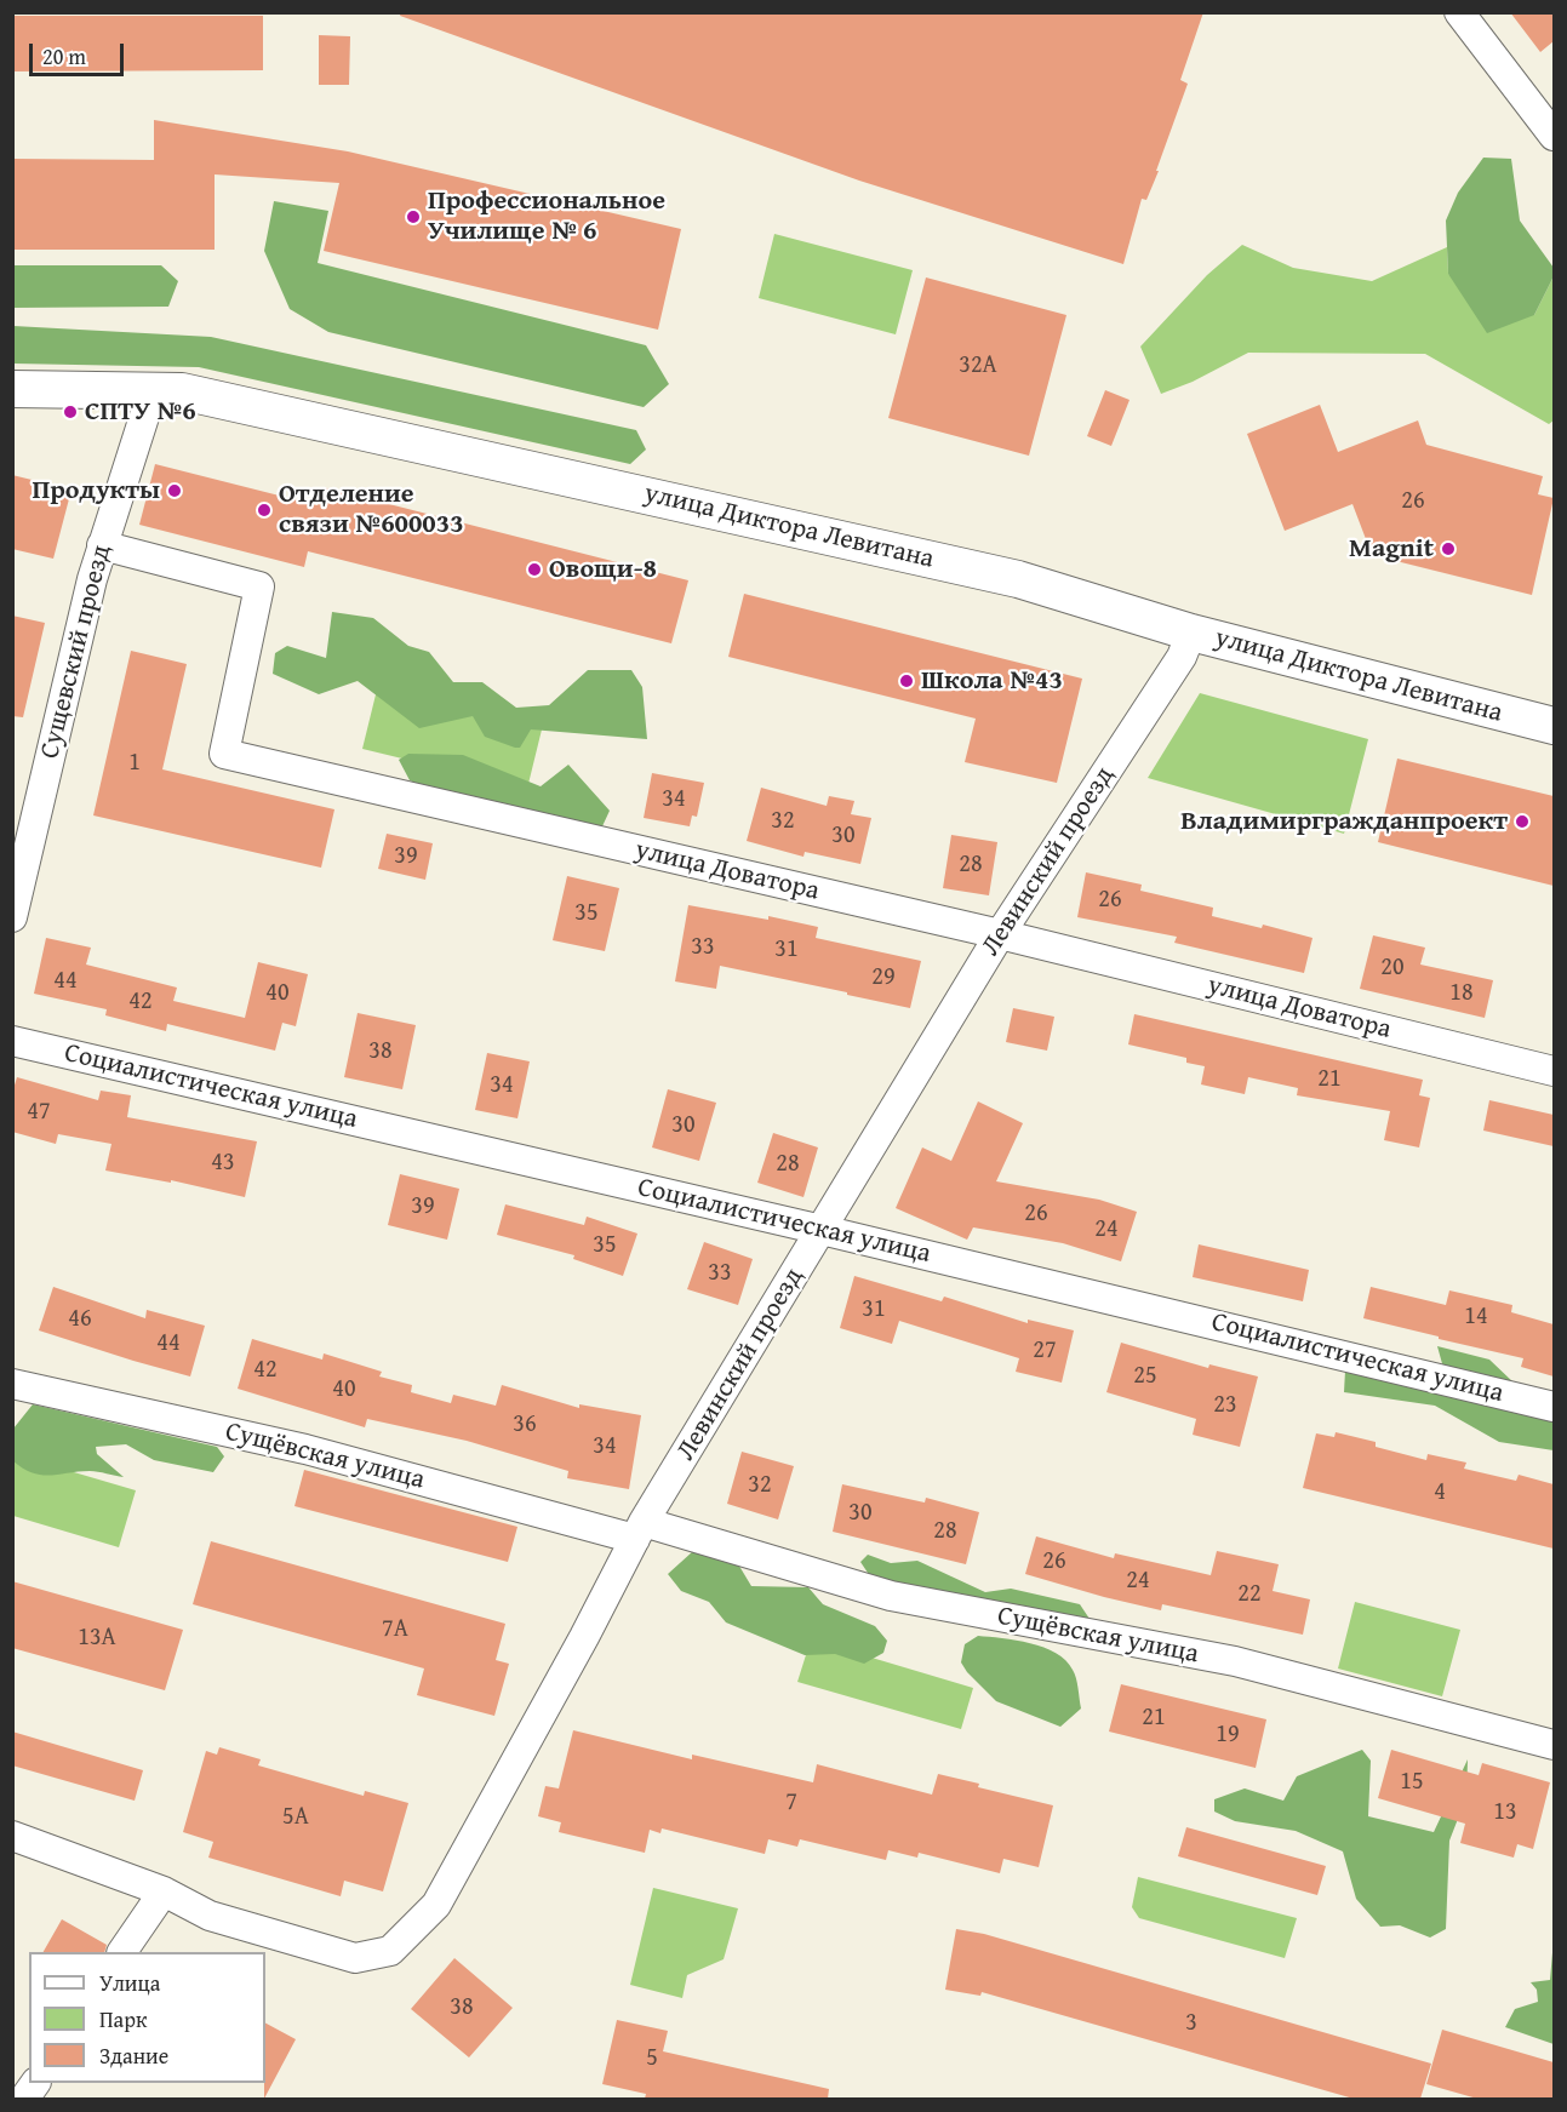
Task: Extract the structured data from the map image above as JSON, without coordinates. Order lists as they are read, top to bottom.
{
  "streets": {
    "street": [
      "улица Диктора Левитана",
      "Сущевский проезд",
      "Левинский проезд",
      "улица Доватора",
      "Социалистическая улица",
      "Сущёвская улица"
    ]
  },
  "crossings": [
    ["улица Диктора Левитана", "Сущевский проезд"],
    ["улица Диктора Левитана", "Левинский проезд"],
    ["Сущевский проезд", "улица Доватора"],
    ["Левинский проезд", "улица Доватора"],
    ["Левинский проезд", "Социалистическая улица"],
    ["Левинский проезд", "Сущёвская улица"]
  ],
  "places": [
    "Профессиональное Училище № 6",
    "СПТУ №6",
    "Продукты",
    "Отделение связи №600033",
    "Magnit",
    "Овощи-8",
    "Школа №43",
    "Владимиргражданпроект"
  ],
  "house_numbers": [
    "32А",
    "26",
    "1",
    "34",
    "32",
    "30",
    "39",
    "28",
    "26",
    "35",
    "33",
    "31",
    "20",
    "29",
    "44",
    "40",
    "18",
    "42",
    "38",
    "21",
    "34",
    "47",
    "30",
    "43",
    "28",
    "39",
    "26",
    "24",
    "35",
    "33",
    "31",
    "14",
    "46",
    "44",
    "27",
    "42",
    "25",
    "40",
    "23",
    "36",
    "34",
    "32",
    "4",
    "30",
    "28",
    "26",
    "24",
    "22",
    "7А",
    "13А",
    "21",
    "19",
    "15",
    "7",
    "13",
    "5А",
    "38",
    "3",
    "5"
  ],
  "legend": ["Улица", "Парк", "Здание"],
  "scale_bar": "20 m"
}
